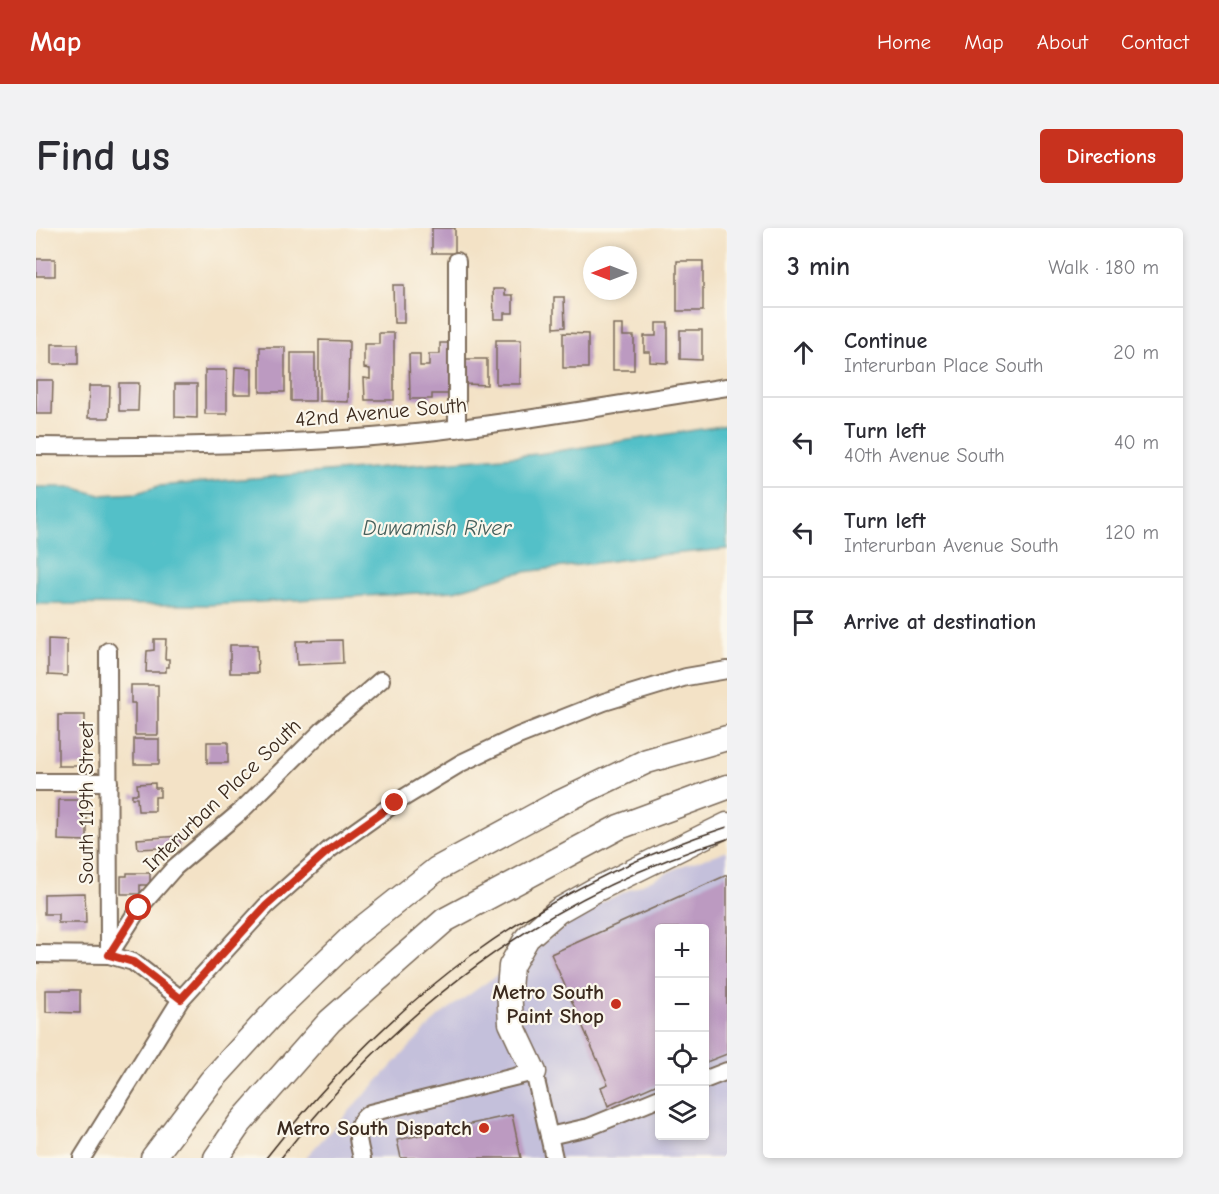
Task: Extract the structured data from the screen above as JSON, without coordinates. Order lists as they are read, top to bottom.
{
  "streets": {
    "street": ["42nd Avenue South", "Interurban Place South", "South 119th Street"]
  },
  "crossings": [
    ["Interurban Place South", "South 119th Street"]
  ],
  "water": ["Duwamish River"],
  "places": ["Metro South Paint Shop", "Metro South Dispatch"],
  "north": "left",
  "page": {
    "header": "Map",
    "nav": [
      "Home",
      "Map",
      "About",
      "Contact"
    ],
    "buttons": "Directions",
    "title": "Find us",
    "heading": ["3 min", "Walk · 180 m"],
    "list": [
      ["Continue", "Interurban Place South", "20 m"],
      ["Turn left", "40th Avenue South", "40 m"],
      ["Turn left", "Interurban Avenue South", "120 m"],
      "Arrive at destination"
    ],
    "map_buttons": ["+", "−"]
  }
}
